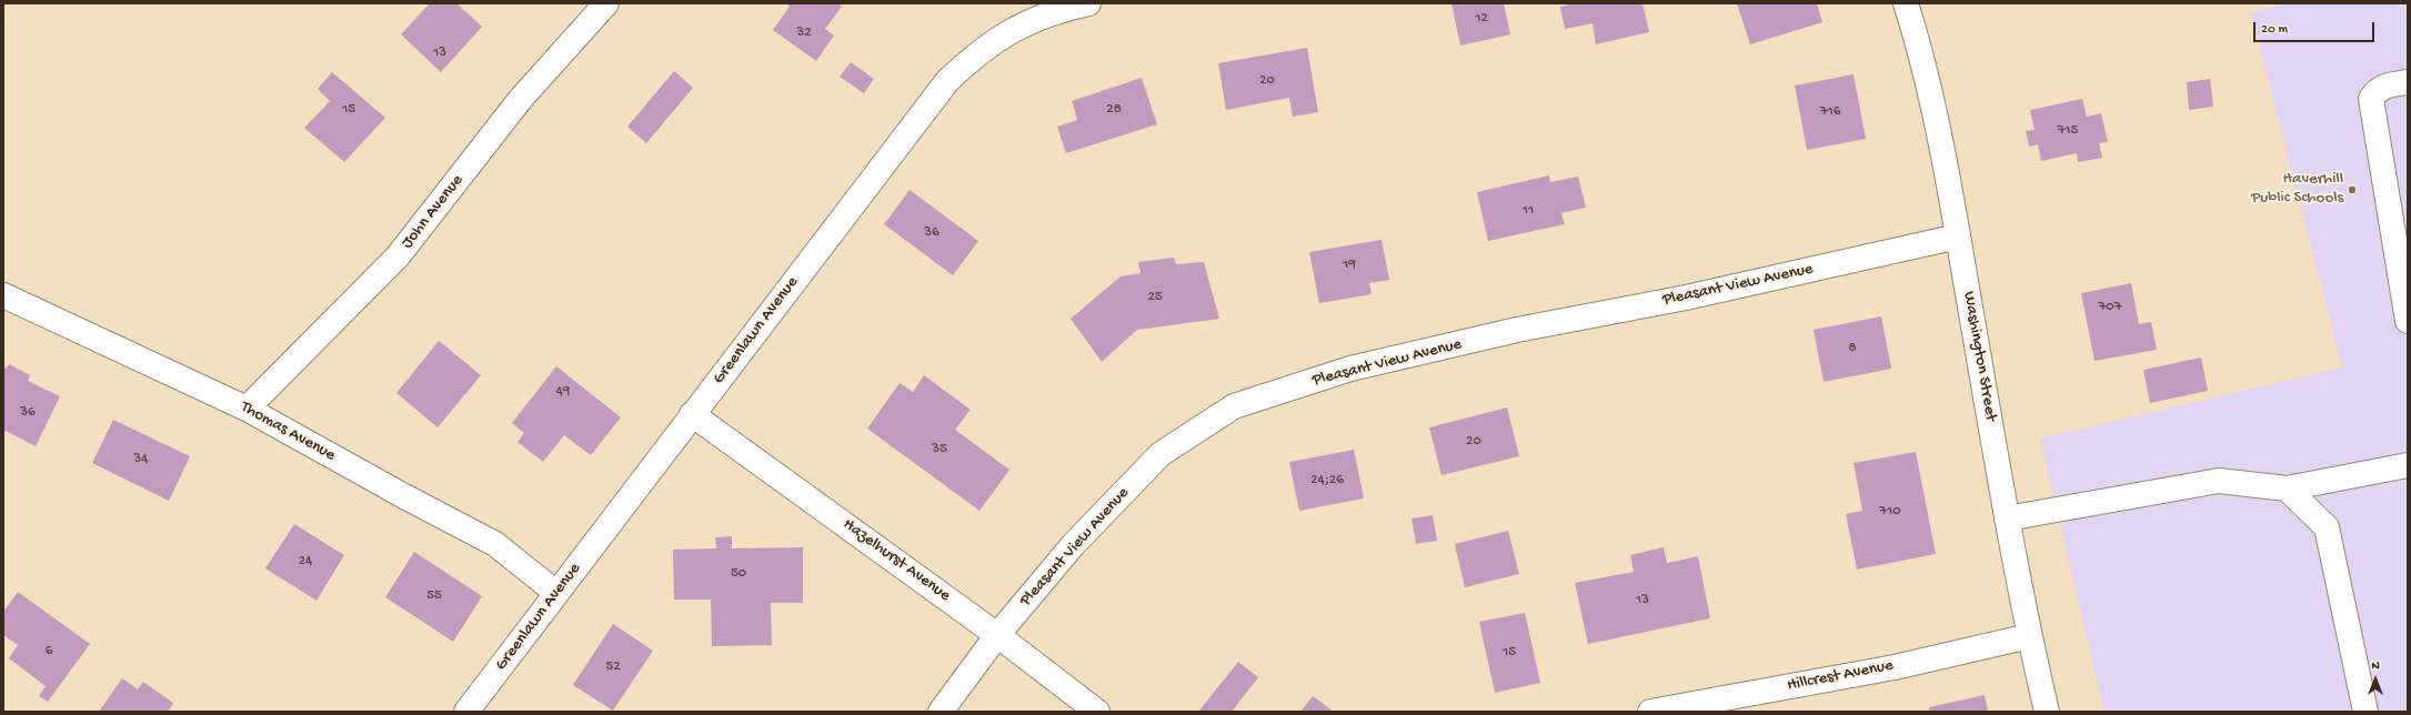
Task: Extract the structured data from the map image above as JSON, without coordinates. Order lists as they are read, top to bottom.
{
  "streets": {
    "street": [
      "John Avenue",
      "Pleasant View Avenue",
      "Greenlawn Avenue",
      "Washington Street",
      "Thomas Avenue",
      "Hazelhurst Avenue",
      "Hillcrest Avenue"
    ]
  },
  "crossings": [
    ["John Avenue", "Thomas Avenue"],
    ["Pleasant View Avenue", "Washington Street"],
    ["Pleasant View Avenue", "Hazelhurst Avenue"],
    ["Greenlawn Avenue", "Thomas Avenue"],
    ["Greenlawn Avenue", "Hazelhurst Avenue"],
    ["Washington Street", "Hillcrest Avenue"]
  ],
  "places": ["Haverhill Public Schools"],
  "house_numbers": [
    "12",
    "32",
    "13",
    "20",
    "15",
    "28",
    "716",
    "715",
    "11",
    "36",
    "19",
    "25",
    "707",
    "8",
    "49",
    "36",
    "20",
    "35",
    "34",
    "24;26",
    "710",
    "24",
    "50",
    "55",
    "13",
    "6",
    "15",
    "52"
  ],
  "scale_bar": "20 m",
  "north": "top"
}
